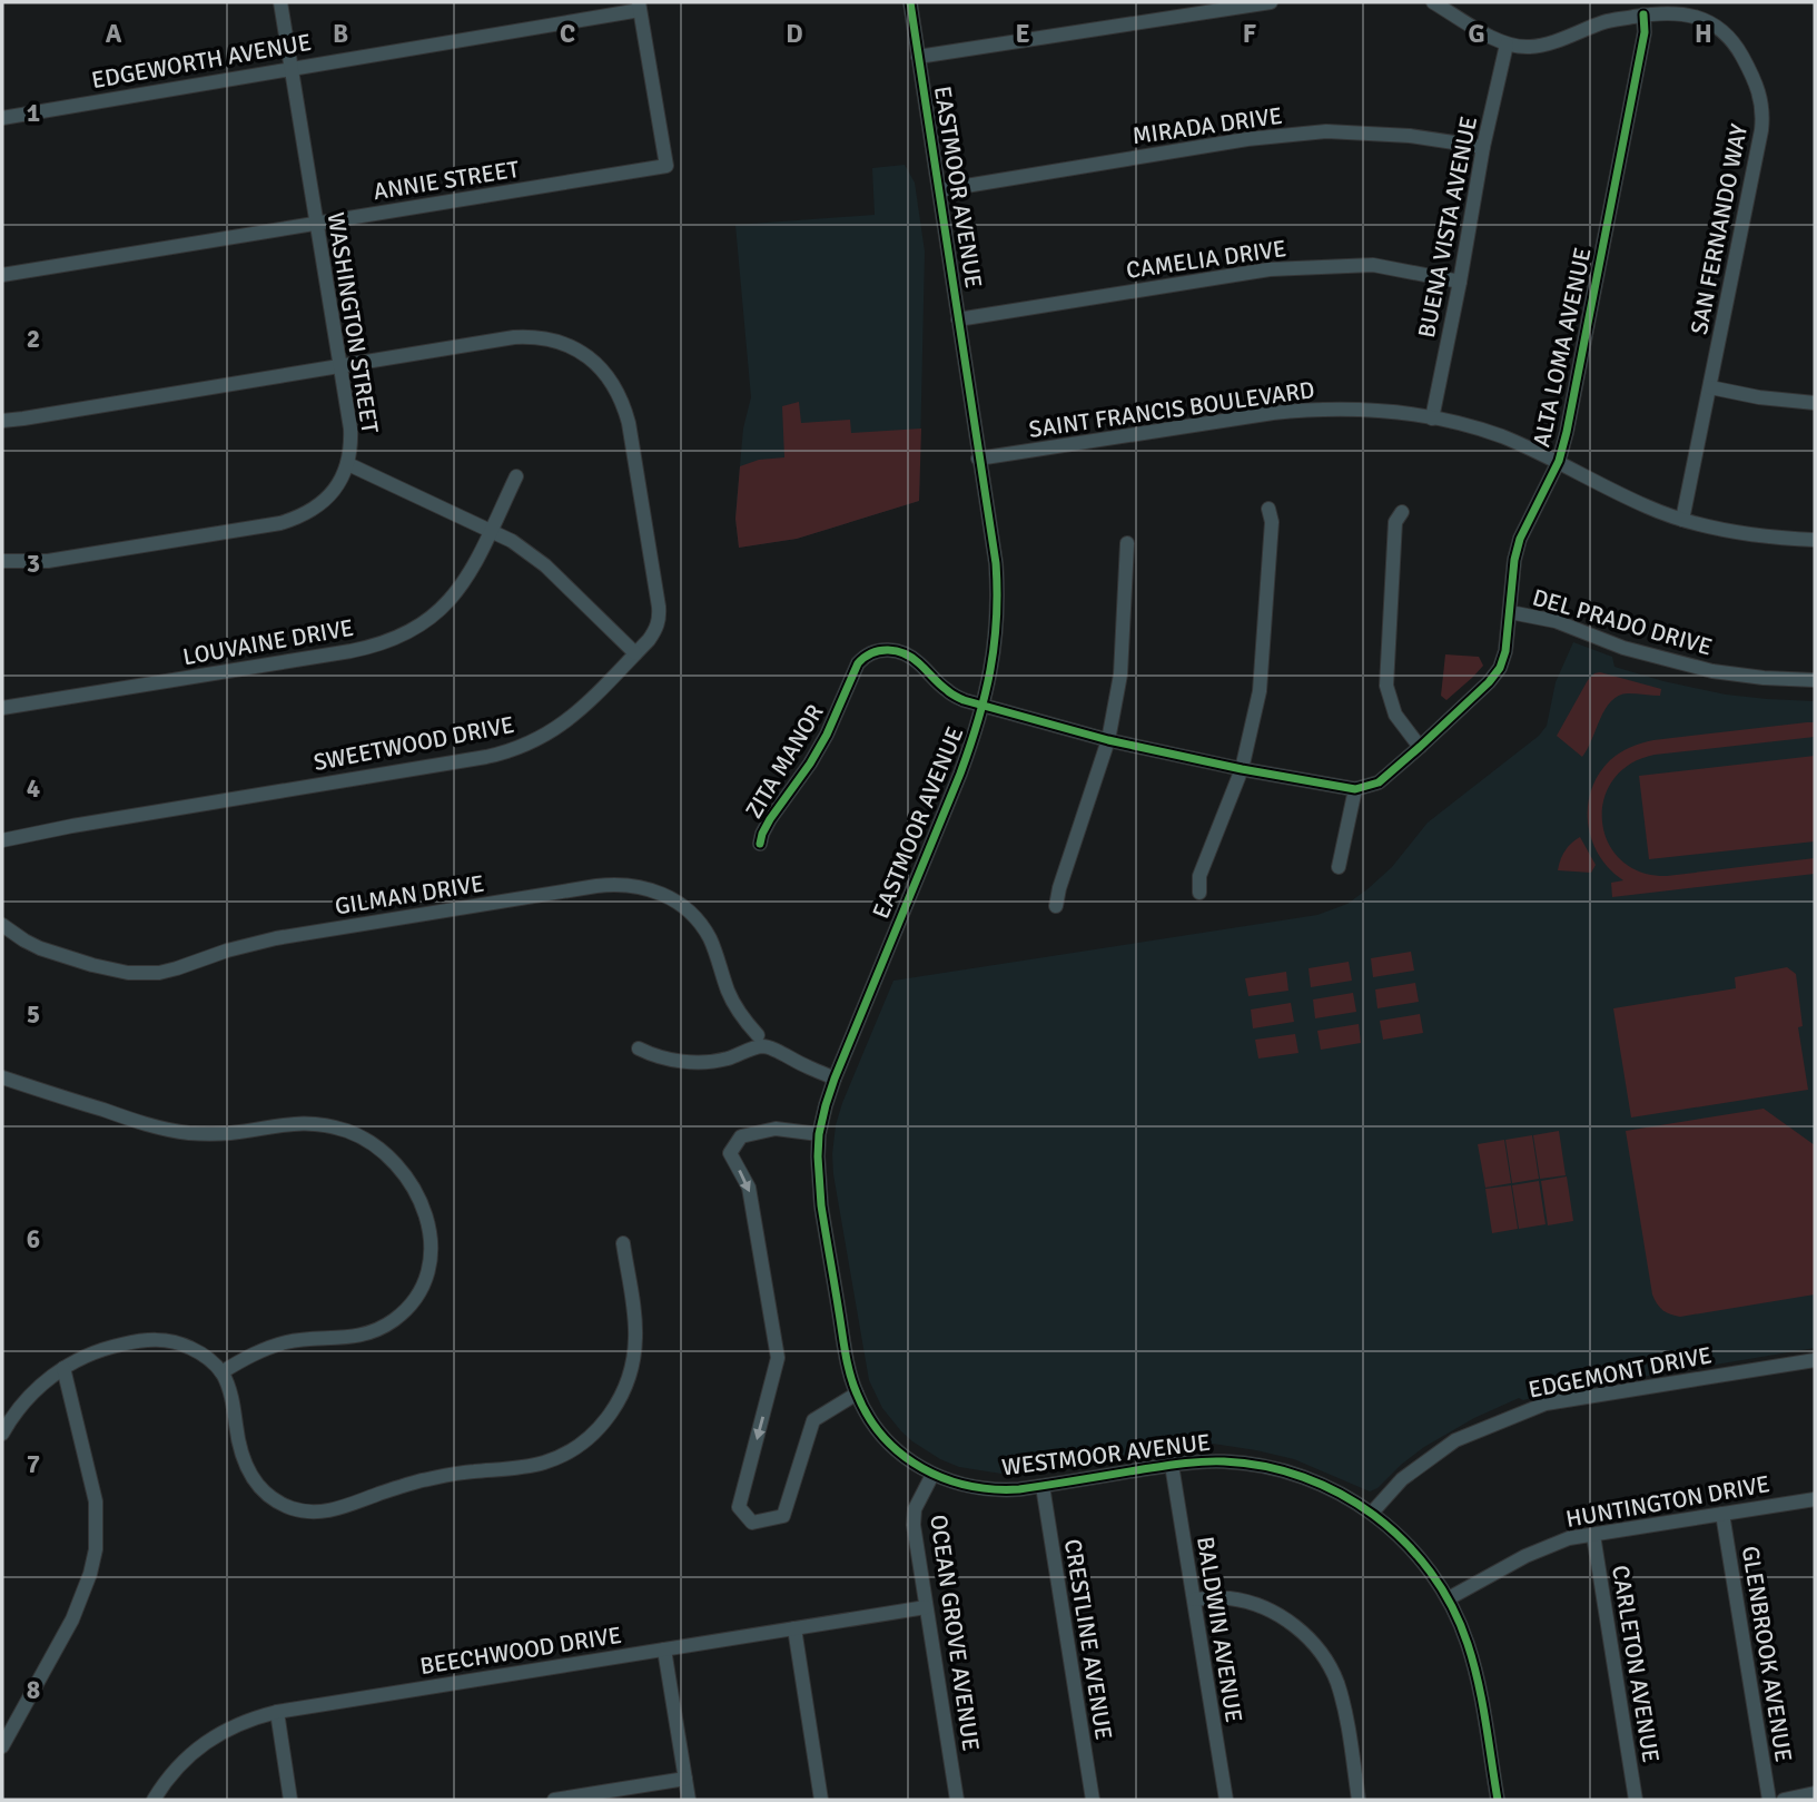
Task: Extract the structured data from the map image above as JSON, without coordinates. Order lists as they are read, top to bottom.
{
  "streets": {
    "street": [
      "EDGEWORTH AVENUE",
      "MIRADA DRIVE",
      "ANNIE STREET",
      "EASTMOOR AVENUE",
      "BUENA VISTA AVENUE",
      "SAN FERNANDO WAY",
      "CAMELIA DRIVE",
      "WASHINGTON STREET",
      "ALTA LOMA AVENUE",
      "SAINT FRANCIS BOULEVARD",
      "DEL PRADO DRIVE",
      "LOUVAINE DRIVE",
      "SWEETWOOD DRIVE",
      "ZITA MANOR",
      "GILMAN DRIVE",
      "EDGEMONT DRIVE",
      "WESTMOOR AVENUE",
      "HUNTINGTON DRIVE",
      "BALDWIN AVENUE",
      "OCEAN GROVE AVENUE",
      "CRESTLINE AVENUE",
      "BEECHWOOD DRIVE",
      "GLENBROOK AVENUE",
      "CARLETON AVENUE"
    ]
  },
  "crossings": [
    ["EDGEWORTH AVENUE", "ANNIE STREET"],
    ["EDGEWORTH AVENUE", "WASHINGTON STREET"],
    ["MIRADA DRIVE", "EASTMOOR AVENUE"],
    ["MIRADA DRIVE", "BUENA VISTA AVENUE"],
    ["ANNIE STREET", "WASHINGTON STREET"],
    ["EASTMOOR AVENUE", "CAMELIA DRIVE"],
    ["EASTMOOR AVENUE", "SAINT FRANCIS BOULEVARD"],
    ["EASTMOOR AVENUE", "ZITA MANOR"],
    ["EASTMOOR AVENUE", "GILMAN DRIVE"],
    ["EASTMOOR AVENUE", "WESTMOOR AVENUE"],
    ["EASTMOOR AVENUE", "OCEAN GROVE AVENUE"],
    ["BUENA VISTA AVENUE", "SAN FERNANDO WAY"],
    ["BUENA VISTA AVENUE", "CAMELIA DRIVE"],
    ["BUENA VISTA AVENUE", "SAINT FRANCIS BOULEVARD"],
    ["SAN FERNANDO WAY", "ALTA LOMA AVENUE"],
    ["SAN FERNANDO WAY", "SAINT FRANCIS BOULEVARD"],
    ["WASHINGTON STREET", "SWEETWOOD DRIVE"],
    ["ALTA LOMA AVENUE", "SAINT FRANCIS BOULEVARD"],
    ["ALTA LOMA AVENUE", "DEL PRADO DRIVE"],
    ["EDGEMONT DRIVE", "WESTMOOR AVENUE"],
    ["WESTMOOR AVENUE", "HUNTINGTON DRIVE"],
    ["WESTMOOR AVENUE", "BALDWIN AVENUE"],
    ["WESTMOOR AVENUE", "OCEAN GROVE AVENUE"],
    ["WESTMOOR AVENUE", "CRESTLINE AVENUE"],
    ["HUNTINGTON DRIVE", "GLENBROOK AVENUE"],
    ["HUNTINGTON DRIVE", "CARLETON AVENUE"],
    ["OCEAN GROVE AVENUE", "BEECHWOOD DRIVE"]
  ],
  "grid": {
    "columns": [
      "A",
      "B",
      "C",
      "D",
      "E",
      "F",
      "G",
      "H"
    ],
    "rows": [
      "1",
      "2",
      "3",
      "4",
      "5",
      "6",
      "7",
      "8"
    ]
  }
}
